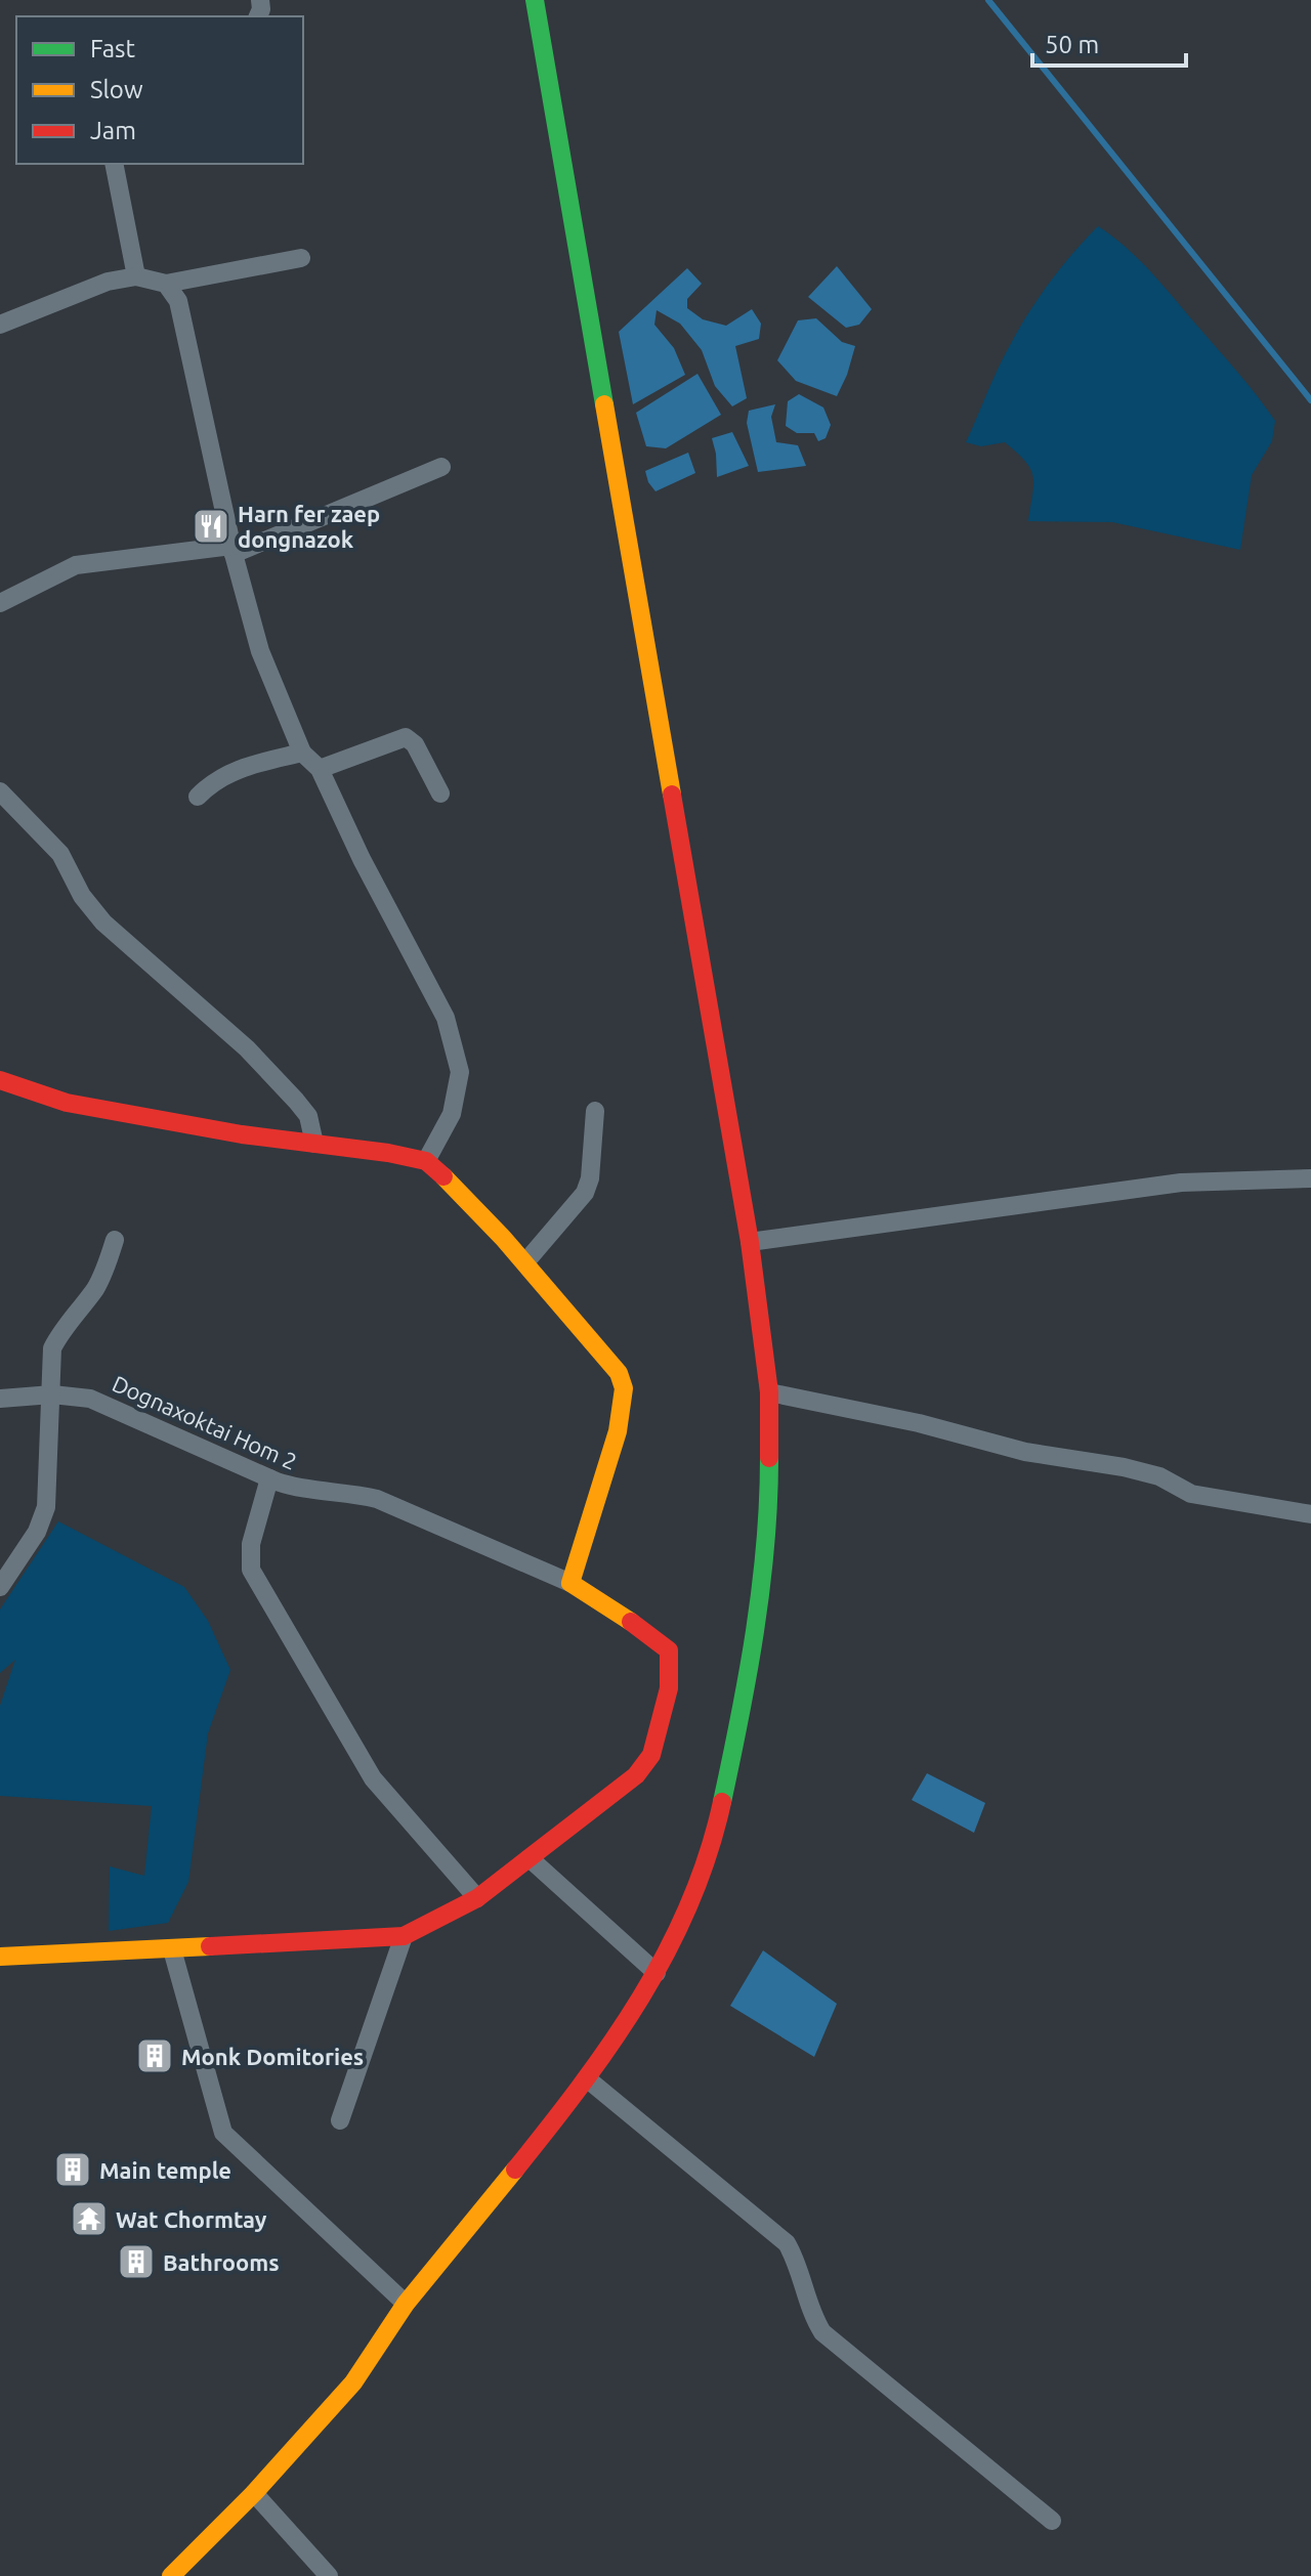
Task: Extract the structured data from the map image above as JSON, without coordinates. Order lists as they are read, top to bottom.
{
  "streets": {
    "street": ["Dognaxoktai Hom 2"]
  },
  "places": {
    "restaurant": ["Harn fer zaep dongnazok"],
    "building": ["Monk Domitories", "Main temple", "Bathrooms"],
    "temple": ["Wat Chormtay"]
  },
  "legend": ["Fast", "Slow", "Jam"],
  "scale_bar": "50 m"
}
